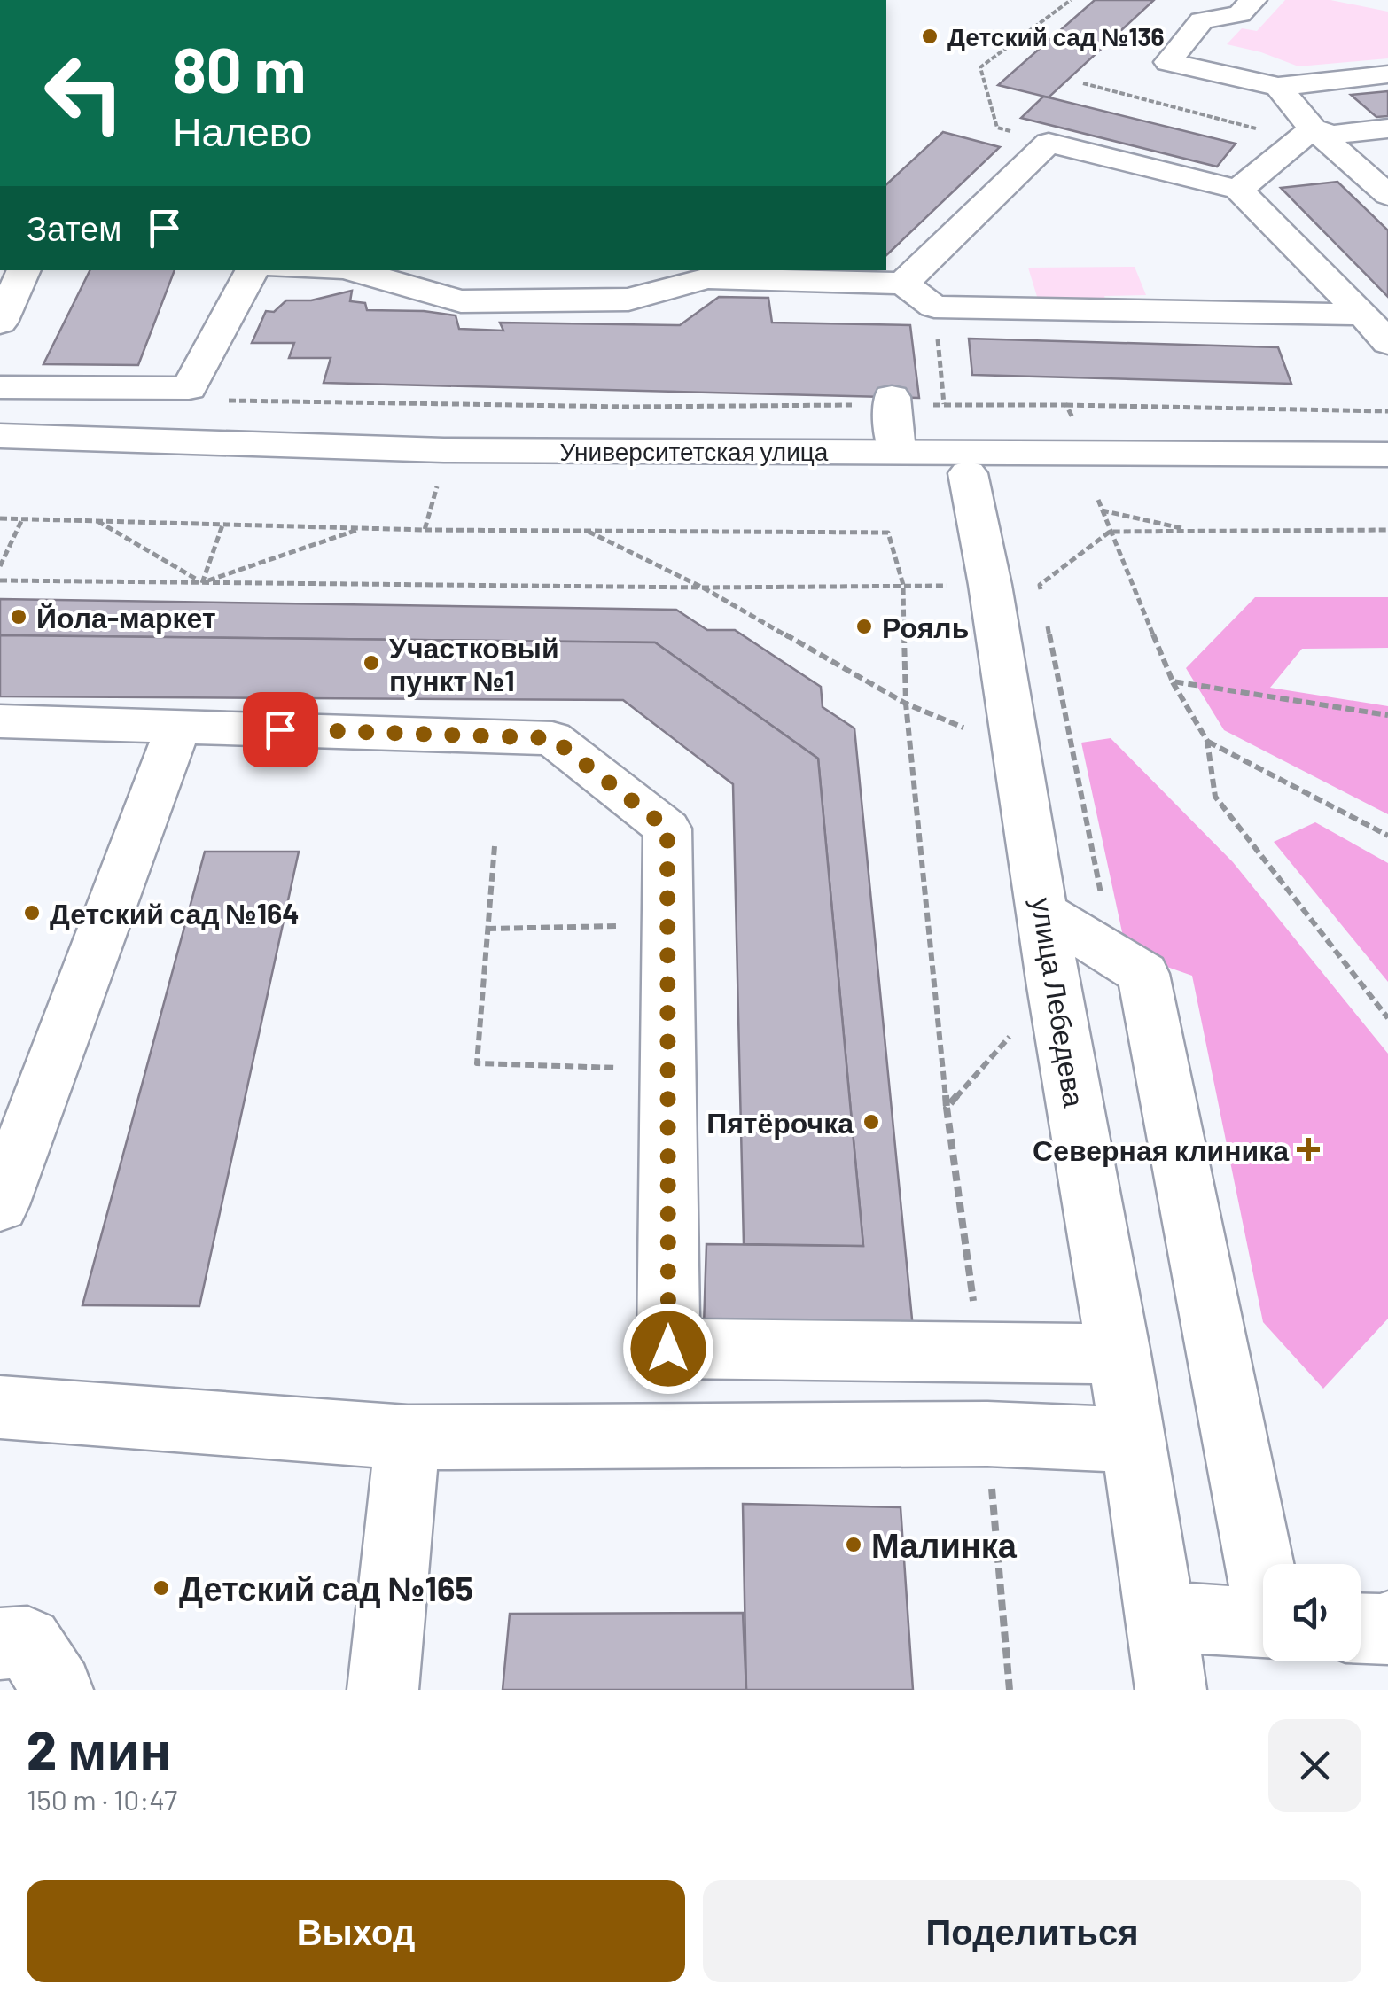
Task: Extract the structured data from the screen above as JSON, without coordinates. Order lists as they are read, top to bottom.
{
  "streets": {
    "main road": ["Университетская улица", "улица Лебедева"]
  },
  "crossings": [
    ["Университетская улица", "улица Лебедева"]
  ],
  "places": {
    "other": [
      "Детский сад №136",
      "Йола-маркет",
      "Рояль",
      "Участковый пункт №1",
      "Детский сад №164",
      "Пятёрочка",
      "Малинка",
      "Детский сад №165"
    ],
    "health": ["Северная клиника"]
  },
  "page": {
    "turn": ["80 m", "Налево"],
    "then": "Затем",
    "heading": ["2 мин", "150 m · 10:47"],
    "buttons": ["Выход", "Поделиться"]
  }
}
